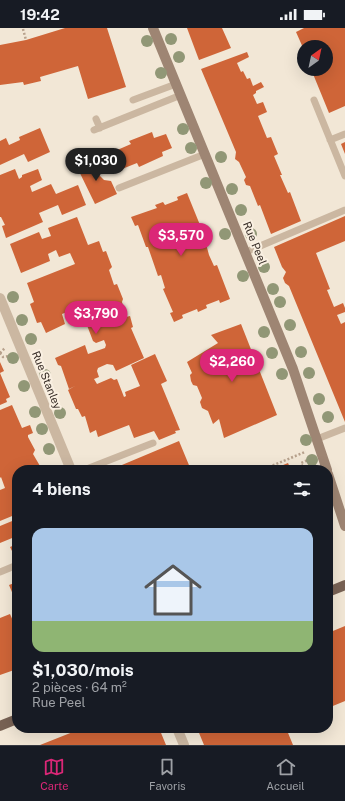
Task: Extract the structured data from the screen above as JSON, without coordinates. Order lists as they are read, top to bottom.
{
  "streets": {
    "street": ["Rue Peel", "Rue Stanley"]
  },
  "north": "top right",
  "page": {
    "status": "19:42",
    "price": [
      "$1,030",
      "$3,570",
      "$3,790",
      "$2,260"
    ],
    "heading": "4 biens",
    "list": [
      {
        "name": "$1,030/mois",
        "note": "2 pièces · 64 m² · Rue Peel"
      }
    ],
    "tabs": ["Carte", "Favoris", "Accueil"]
  }
}
